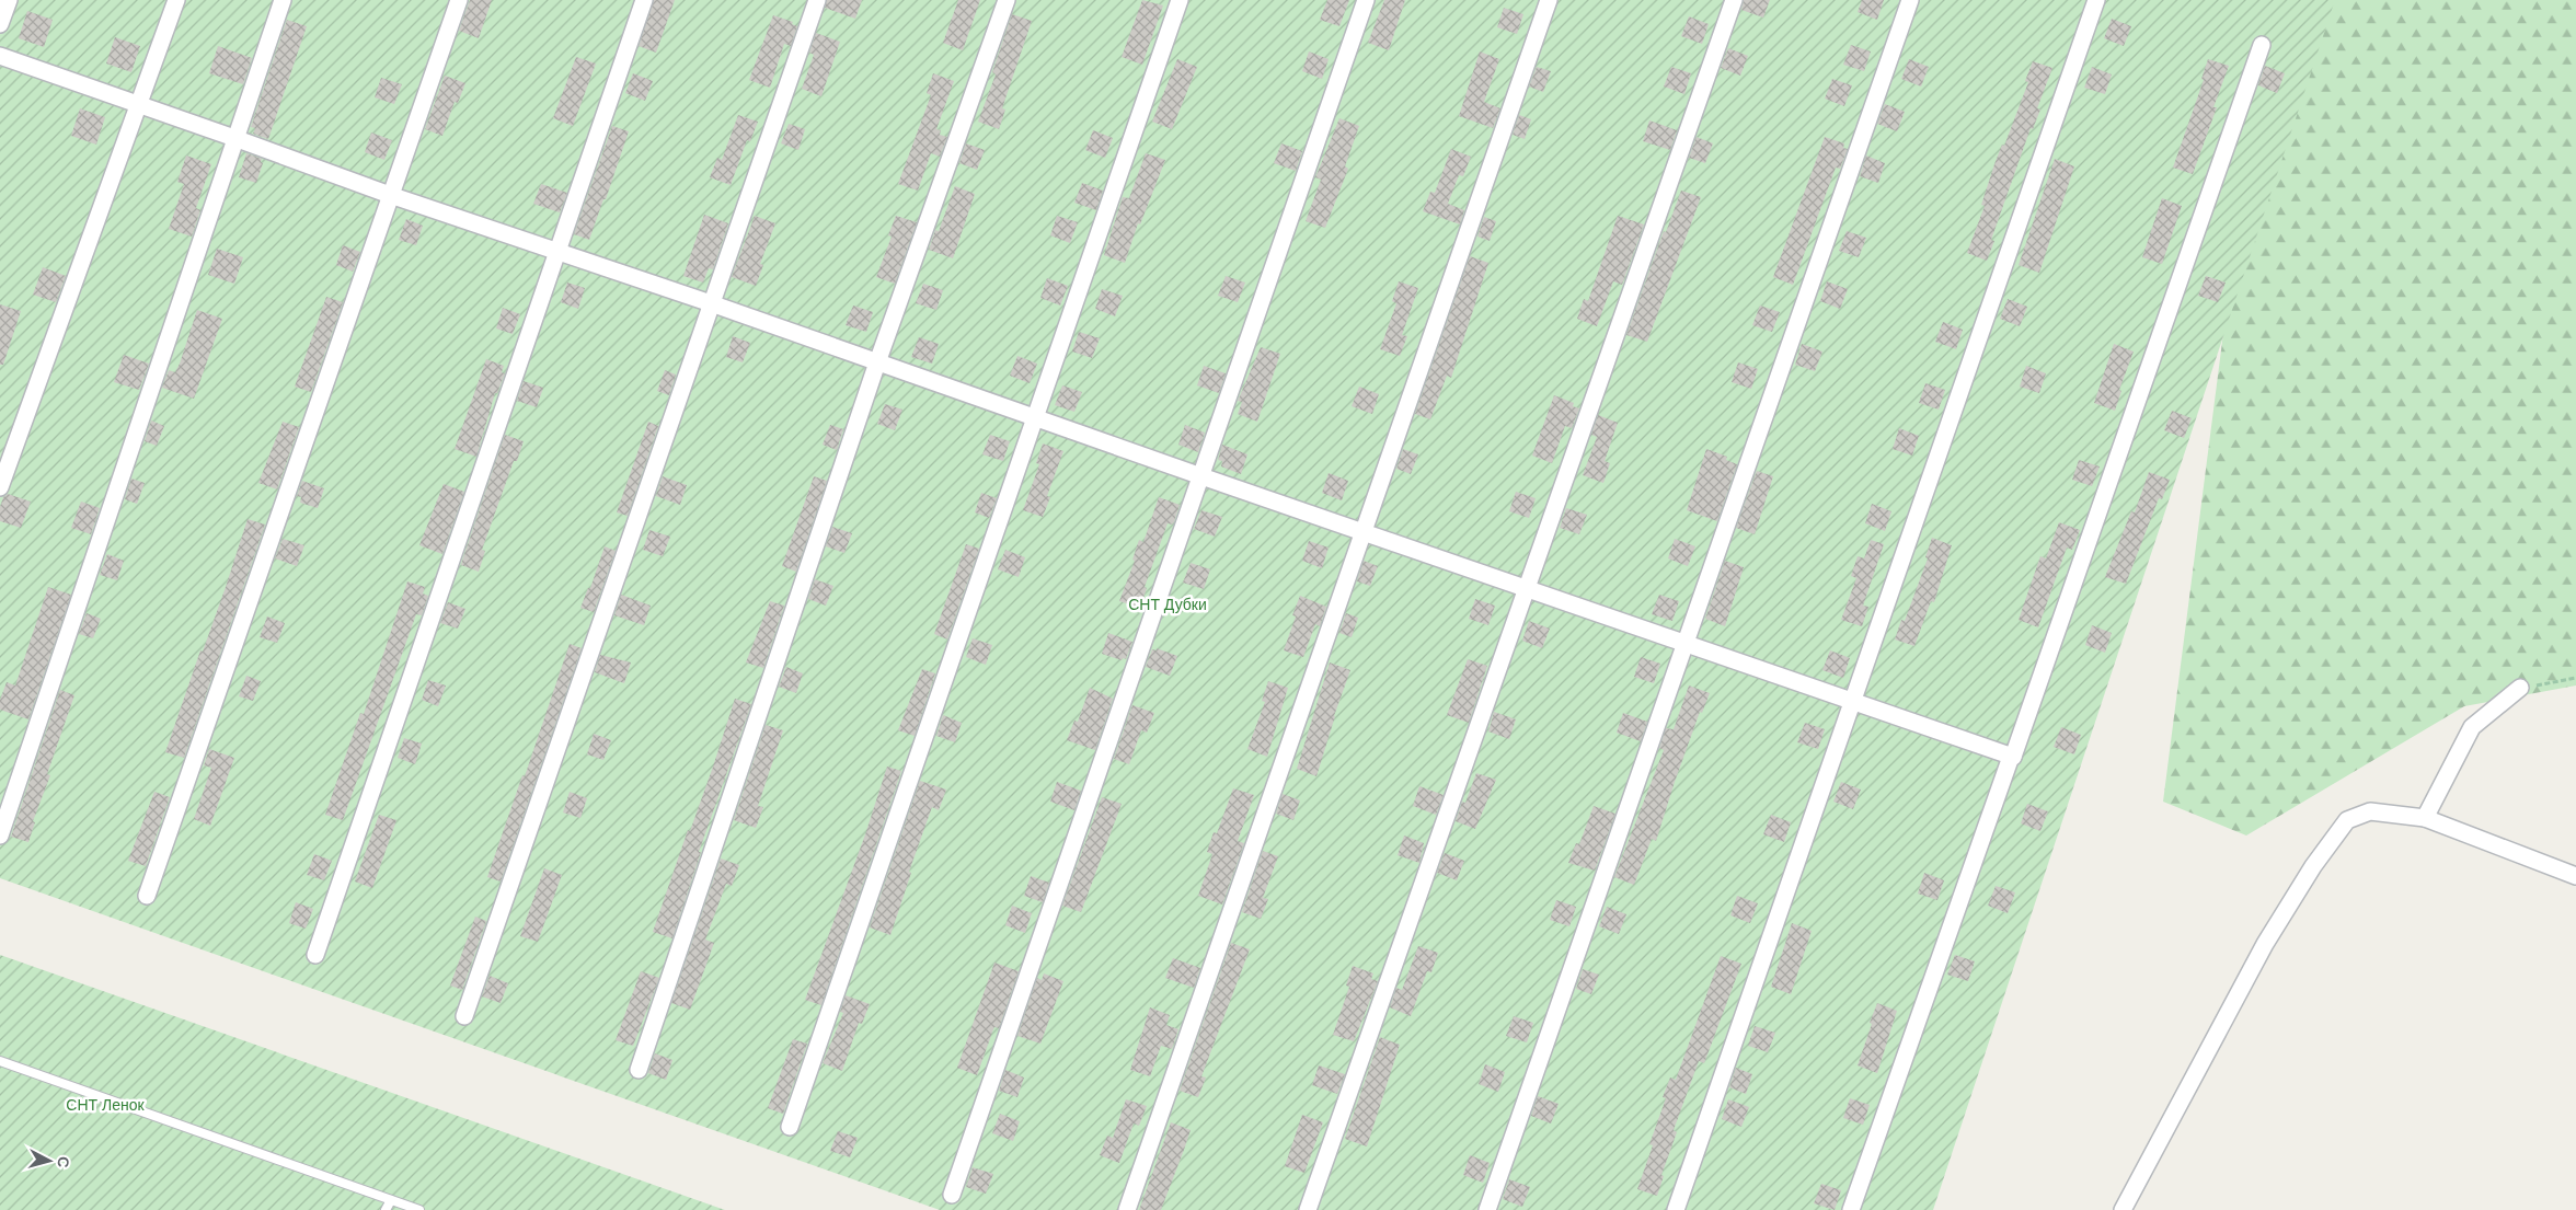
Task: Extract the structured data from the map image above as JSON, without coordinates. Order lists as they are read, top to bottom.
{
  "parks": ["СНТ Дубки", "СНТ Ленок"],
  "north": "right"
}
